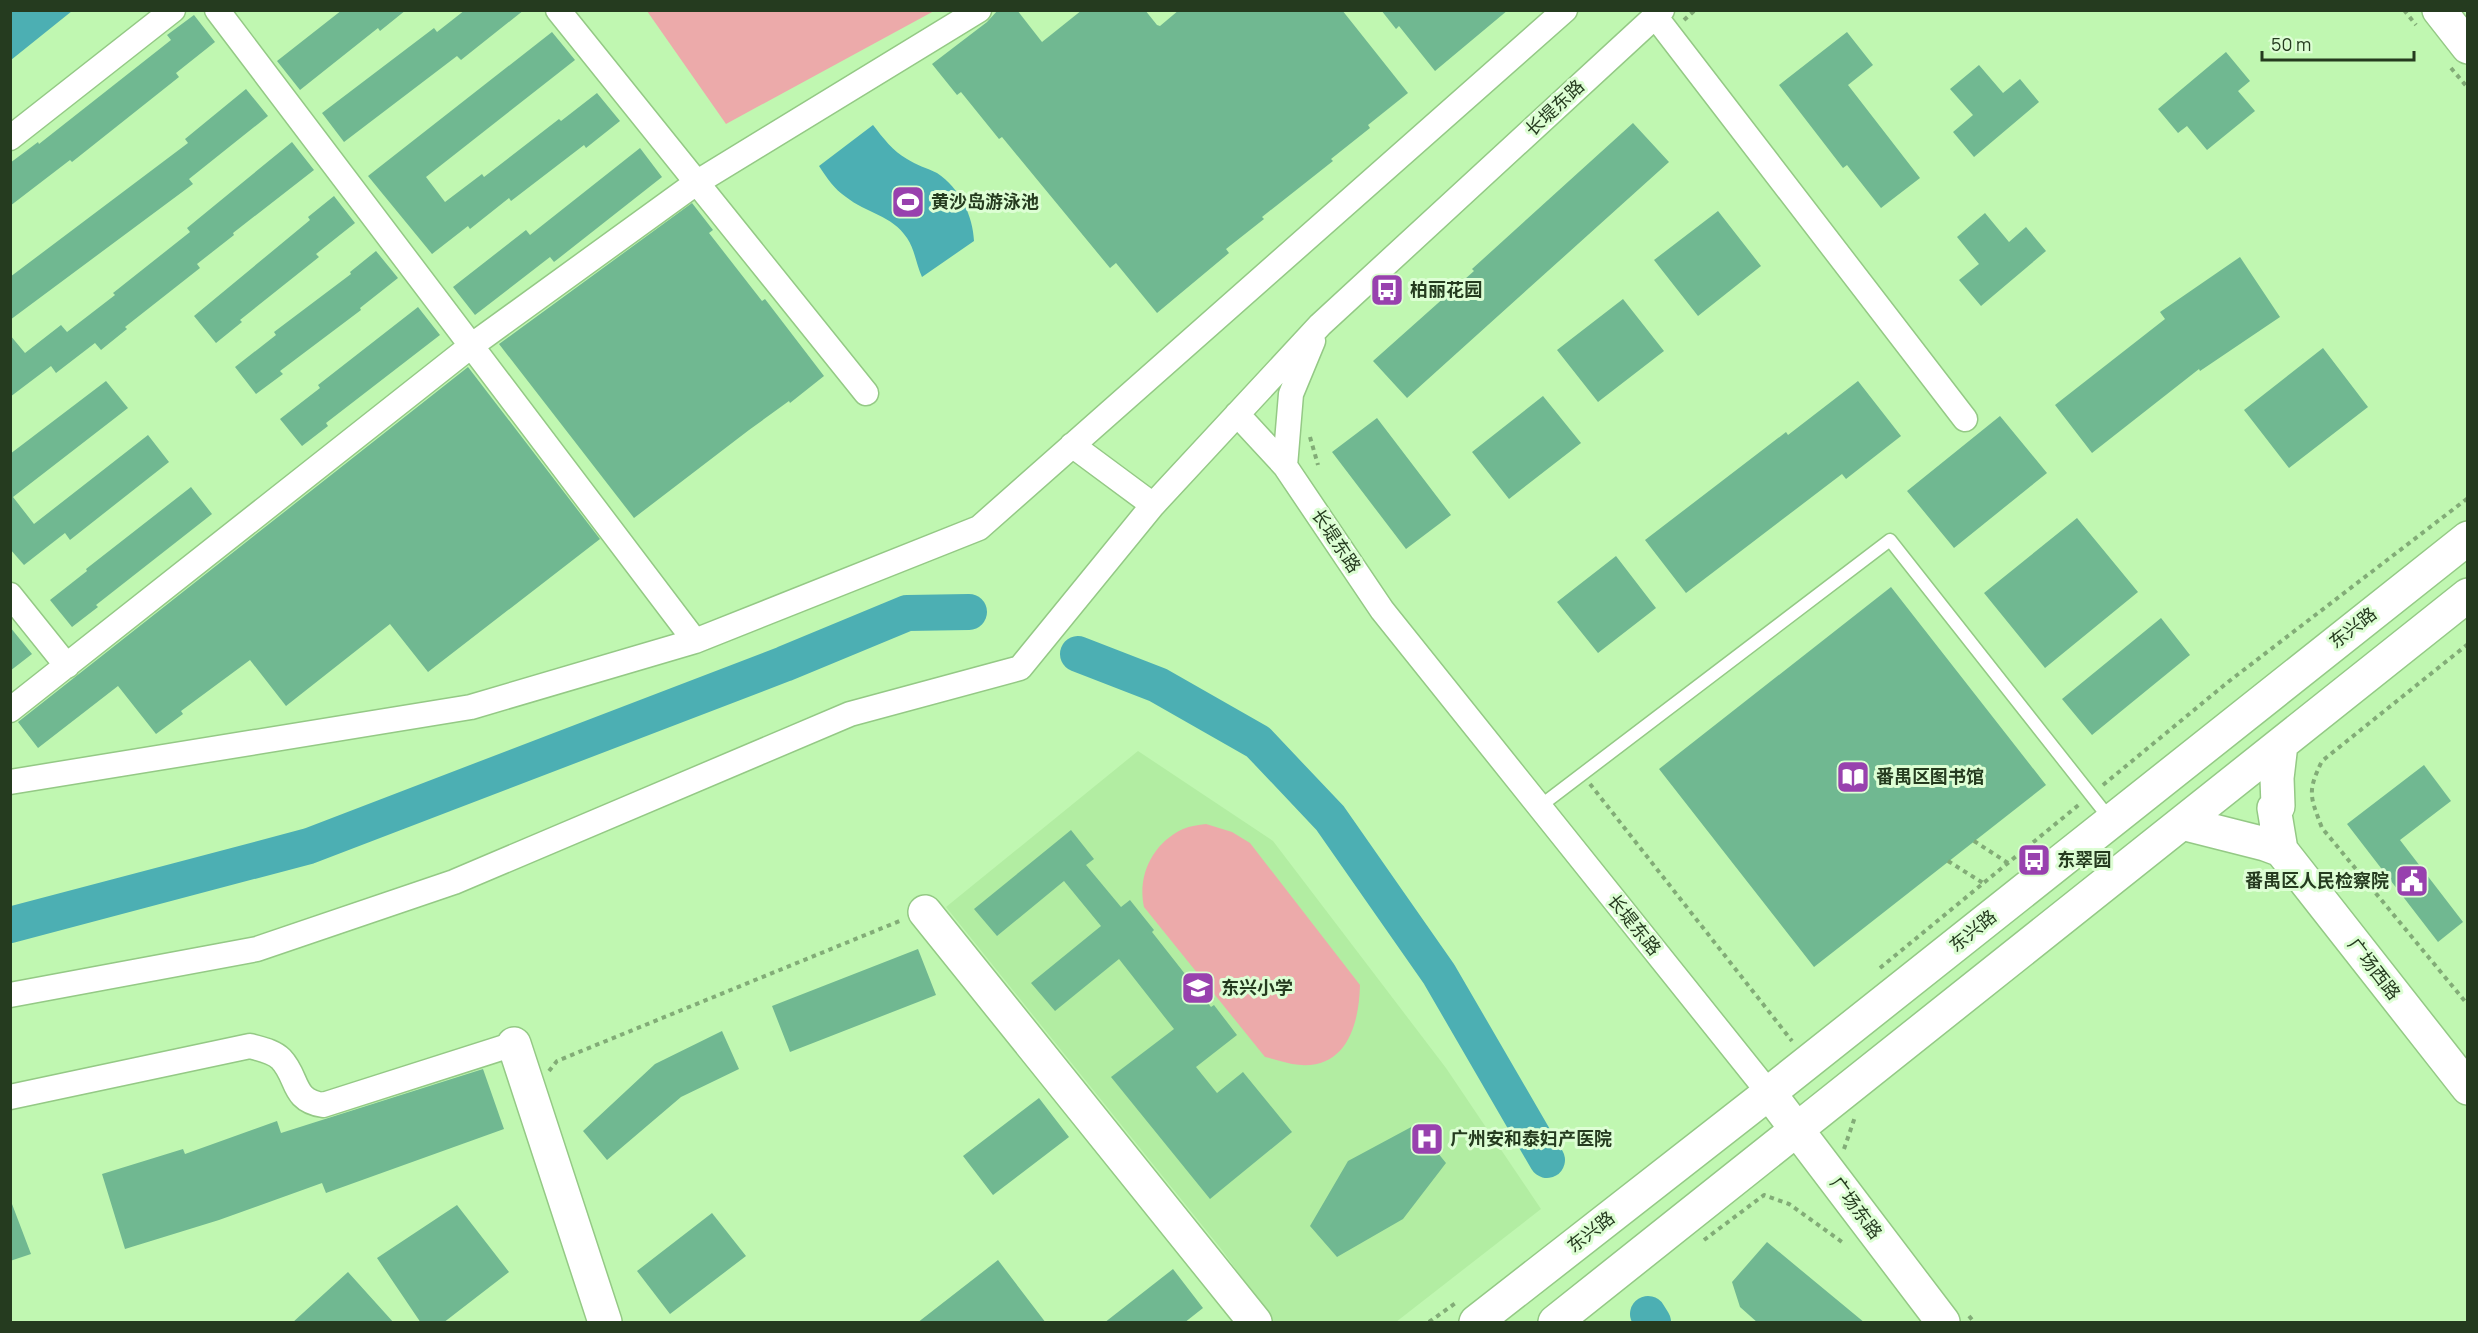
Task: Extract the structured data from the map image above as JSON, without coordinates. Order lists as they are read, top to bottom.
{
  "streets": {
    "main road": ["东兴路", "广场西路", "广场东路"],
    "street": ["长堤东路"]
  },
  "crossings": [
    ["长堤东路", "东兴路"],
    ["长堤东路", "广场东路"],
    ["东兴路", "广场东路"]
  ],
  "places": {
    "sports": ["黄沙岛游泳池"],
    "bus stop": ["柏丽花园", "东翠园"],
    "library": ["番禺区图书馆"],
    "public building": ["番禺区人民检察院"],
    "school or university": ["东兴小学"],
    "hospital": ["广州安和泰妇产医院"]
  },
  "scale_bar": "50 m"
}
